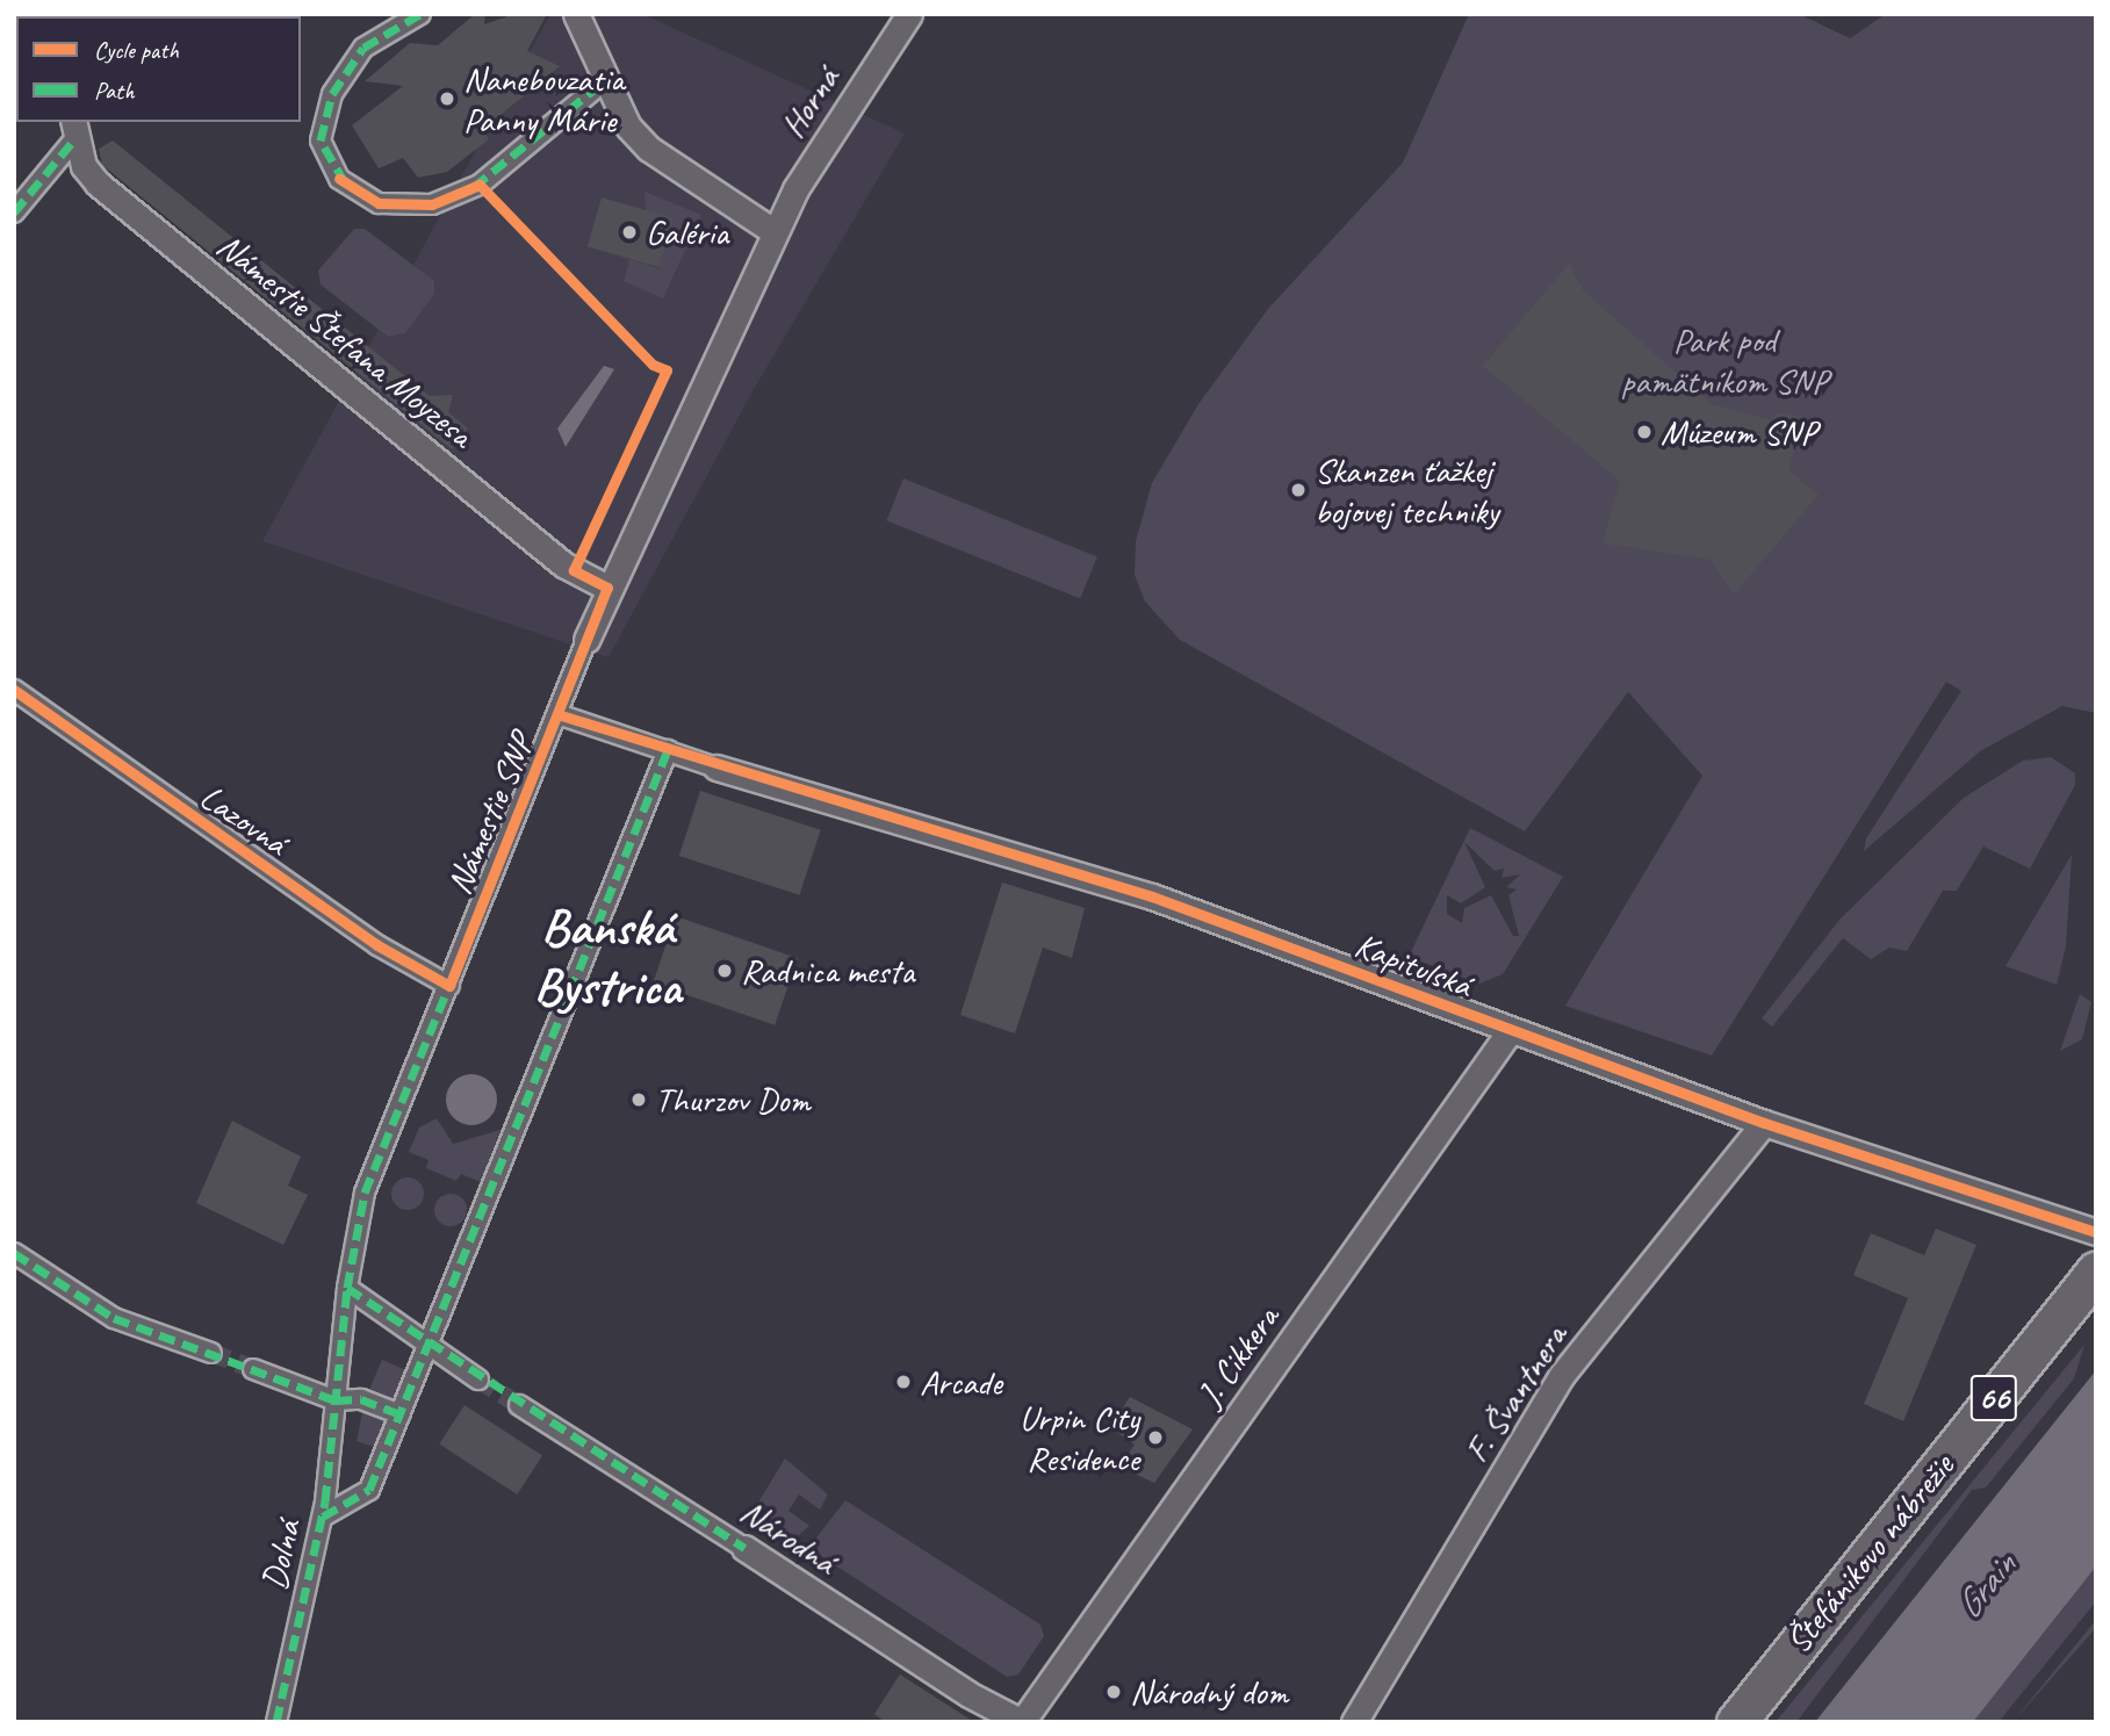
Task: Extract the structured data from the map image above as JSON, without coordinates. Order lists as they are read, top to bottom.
{
  "streets": {
    "main road": ["66", "Štefánikovo nábrežie"],
    "street": [
      "Horná",
      "Námestie Štefana Moyzesa",
      "Námestie SNP",
      "Lazovná",
      "Kapitulská",
      "J. Cikkera",
      "F. Švantnera",
      "Národná",
      "Dolná"
    ]
  },
  "crossings": [
    ["Námestie SNP", "Lazovná"],
    ["Námestie SNP", "Kapitulská"],
    ["Námestie SNP", "Dolná"],
    ["Kapitulská", "J. Cikkera"],
    ["Kapitulská", "F. Švantnera"],
    ["J. Cikkera", "Národná"]
  ],
  "districts": ["Banská Bystrica"],
  "water": ["Grain"],
  "parks": ["Park pod pamätníkom SNP"],
  "places": [
    "Nanebovzatia Panny Márie",
    "Galéria",
    "Múzeum SNP",
    "Skanzen ťažkej bojovej techniky",
    "Radnica mesta",
    "Thurzov Dom",
    "Arcade",
    "Urpin City Residence",
    "Národný dom"
  ],
  "legend": ["Cycle path", "Path"]
}
